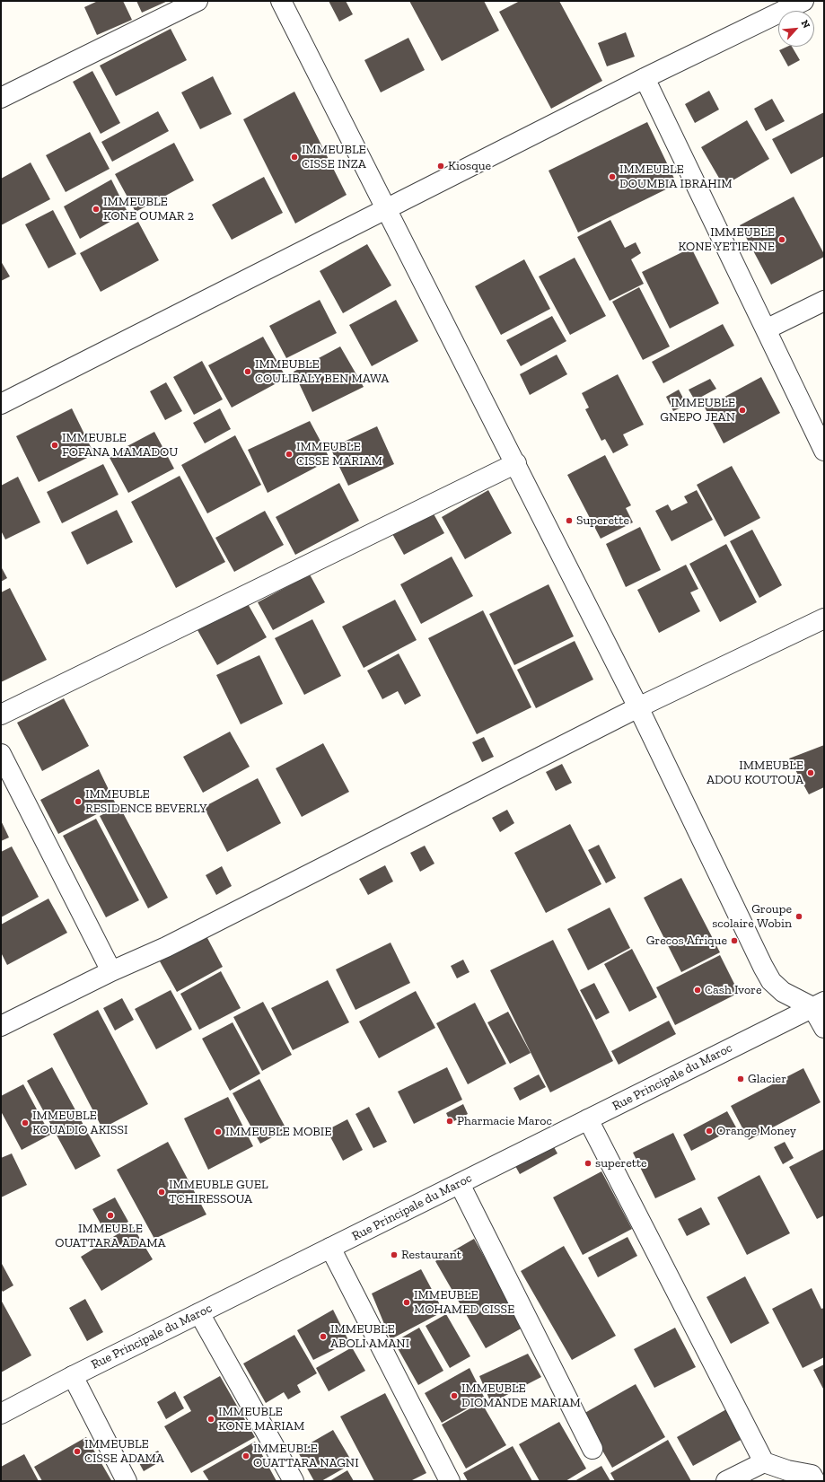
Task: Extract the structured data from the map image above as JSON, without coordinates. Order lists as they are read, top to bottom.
{
  "streets": {
    "street": ["Rue Principale du Maroc"]
  },
  "places": [
    "IMMEUBLE CISSE INZA",
    "Kiosque",
    "IMMEUBLE DOUMBIA IBRAHIM",
    "IMMEUBLE KONE OUMAR 2",
    "IMMEUBLE KONE YETIENNE",
    "IMMEUBLE COULIBALY BEN MAWA",
    "IMMEUBLE GNEPO JEAN",
    "IMMEUBLE FOFANA MAMADOU",
    "IMMEUBLE CISSE MARIAM",
    "Superette",
    "IMMEUBLE ADOU KOUTOUA",
    "IMMEUBLE RESIDENCE BEVERLY",
    "Groupe scolaire Wobin",
    "Grecos Afrique",
    "Cash Ivore",
    "Glacier",
    "Pharmacie Maroc",
    "IMMEUBLE KOUADIO AKISSI",
    "Orange Money",
    "IMMEUBLE MOBIE",
    "superette",
    "IMMEUBLE GUEL TCHIRESSOUA",
    "IMMEUBLE OUATTARA ADAMA",
    "Restaurant",
    "IMMEUBLE MOHAMED CISSE",
    "IMMEUBLE ABOLI AMANI",
    "IMMEUBLE DIOMANDE MARIAM",
    "IMMEUBLE KONE MARIAM",
    "IMMEUBLE CISSE ADAMA",
    "IMMEUBLE OUATTARA NAGNI"
  ],
  "north": "top right"
}
